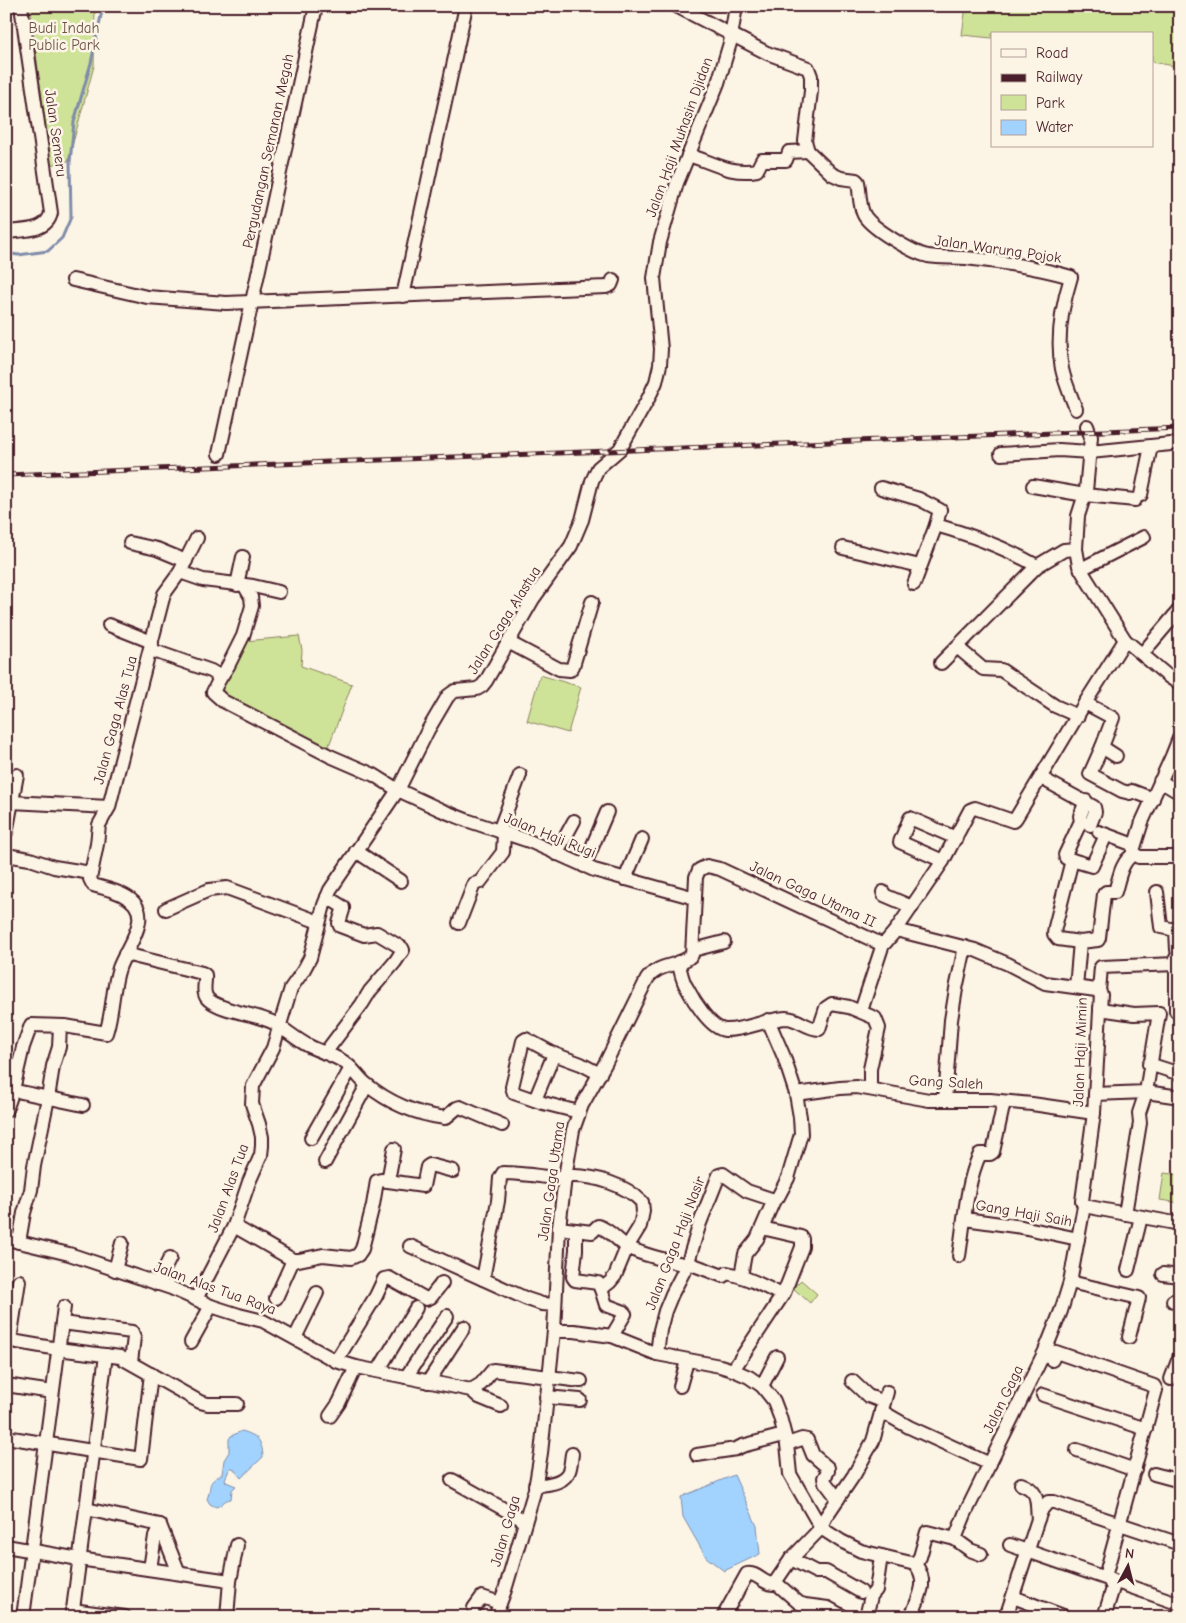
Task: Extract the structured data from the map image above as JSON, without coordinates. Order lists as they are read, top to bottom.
{
  "streets": {
    "street": [
      "Jalan Semeru",
      "Jalan Haji Muhasin Djidan",
      "Pergudangan Semanan Megah",
      "Jalan Warung Pojok",
      "Jalan Gaga Alastua",
      "Jalan Gaga Alas Tua",
      "Jalan Haji Rugi",
      "Jalan Gaga Utama II",
      "Jalan Haji Mimin",
      "Gang Saleh",
      "Jalan Gaga Utama",
      "Jalan Alas Tua",
      "Gang Haji Saih",
      "Jalan Gaga Haji Nasir",
      "Jalan Alas Tua Raya",
      "Jalan Gaga"
    ]
  },
  "crossings": [
    ["Jalan Haji Muhasin Djidan", "Jalan Gaga Alastua"],
    ["Jalan Gaga Alastua", "Jalan Haji Rugi"],
    ["Jalan Gaga Alastua", "Jalan Alas Tua"],
    ["Jalan Haji Rugi", "Jalan Gaga Utama II"],
    ["Jalan Haji Rugi", "Jalan Alas Tua"],
    ["Jalan Gaga Utama II", "Jalan Haji Mimin"],
    ["Jalan Haji Mimin", "Gang Saleh"],
    ["Jalan Haji Mimin", "Jalan Gaga"],
    ["Gang Saleh", "Gang Haji Saih"],
    ["Jalan Gaga Utama", "Jalan Gaga"],
    ["Jalan Alas Tua", "Jalan Alas Tua Raya"],
    ["Gang Haji Saih", "Jalan Gaga"]
  ],
  "parks": ["Budi Indah Public Park"],
  "legend": [
    "Road",
    "Railway",
    "Park",
    "Water"
  ],
  "north": "top"
}
